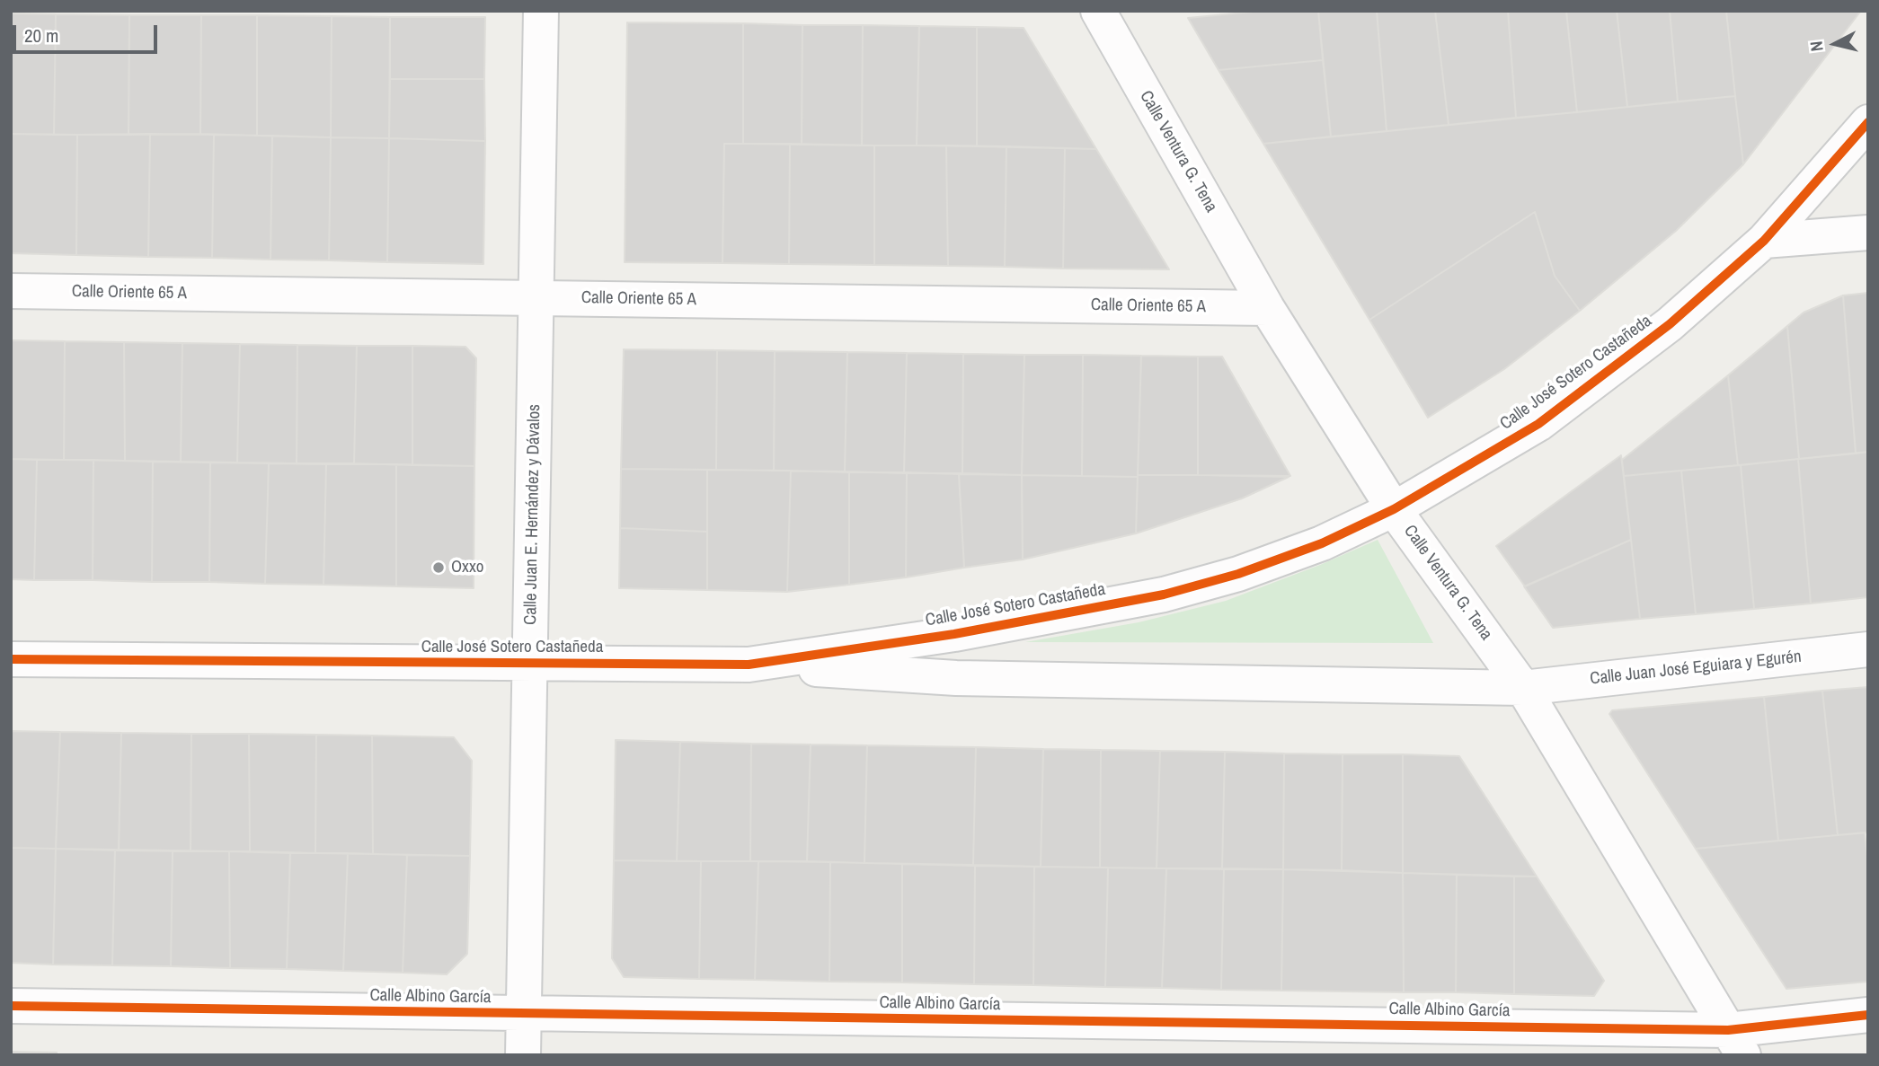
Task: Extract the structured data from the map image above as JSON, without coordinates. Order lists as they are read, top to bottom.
{
  "streets": {
    "street": [
      "Calle Ventura G. Tena",
      "Calle Oriente 65 A",
      "Calle José Sotero Castañeda",
      "Calle Juan E. Hernández y Dávalos",
      "Calle Juan José Eguiara y Egurén",
      "Calle Albino García"
    ]
  },
  "crossings": [
    ["Calle Ventura G. Tena", "Calle Oriente 65 A"],
    ["Calle Ventura G. Tena", "Calle José Sotero Castañeda"],
    ["Calle Ventura G. Tena", "Calle Juan José Eguiara y Egurén"],
    ["Calle Ventura G. Tena", "Calle Albino García"],
    ["Calle Oriente 65 A", "Calle Juan E. Hernández y Dávalos"],
    ["Calle José Sotero Castañeda", "Calle Juan E. Hernández y Dávalos"],
    ["Calle José Sotero Castañeda", "Calle Juan José Eguiara y Egurén"],
    ["Calle Juan E. Hernández y Dávalos", "Calle Albino García"]
  ],
  "places": ["Oxxo"],
  "scale_bar": "20 m",
  "north": "left"
}
